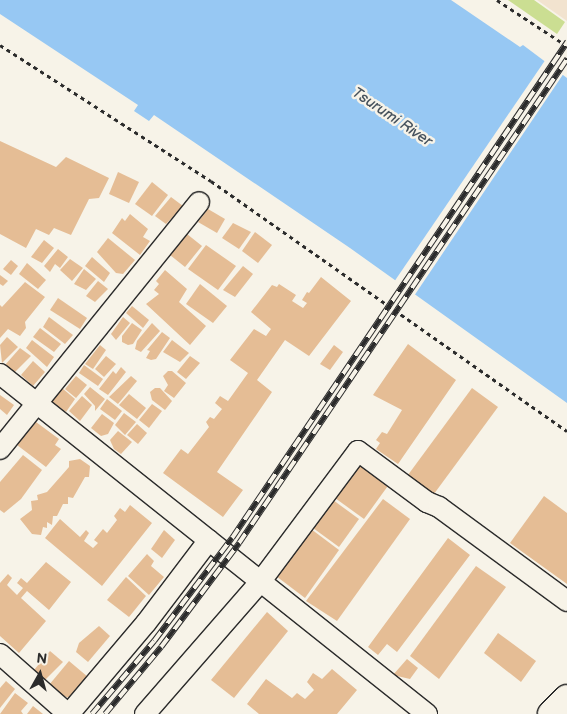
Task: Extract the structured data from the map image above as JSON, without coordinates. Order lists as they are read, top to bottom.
{
  "water": ["Tsurumi River"],
  "north": "top"
}
